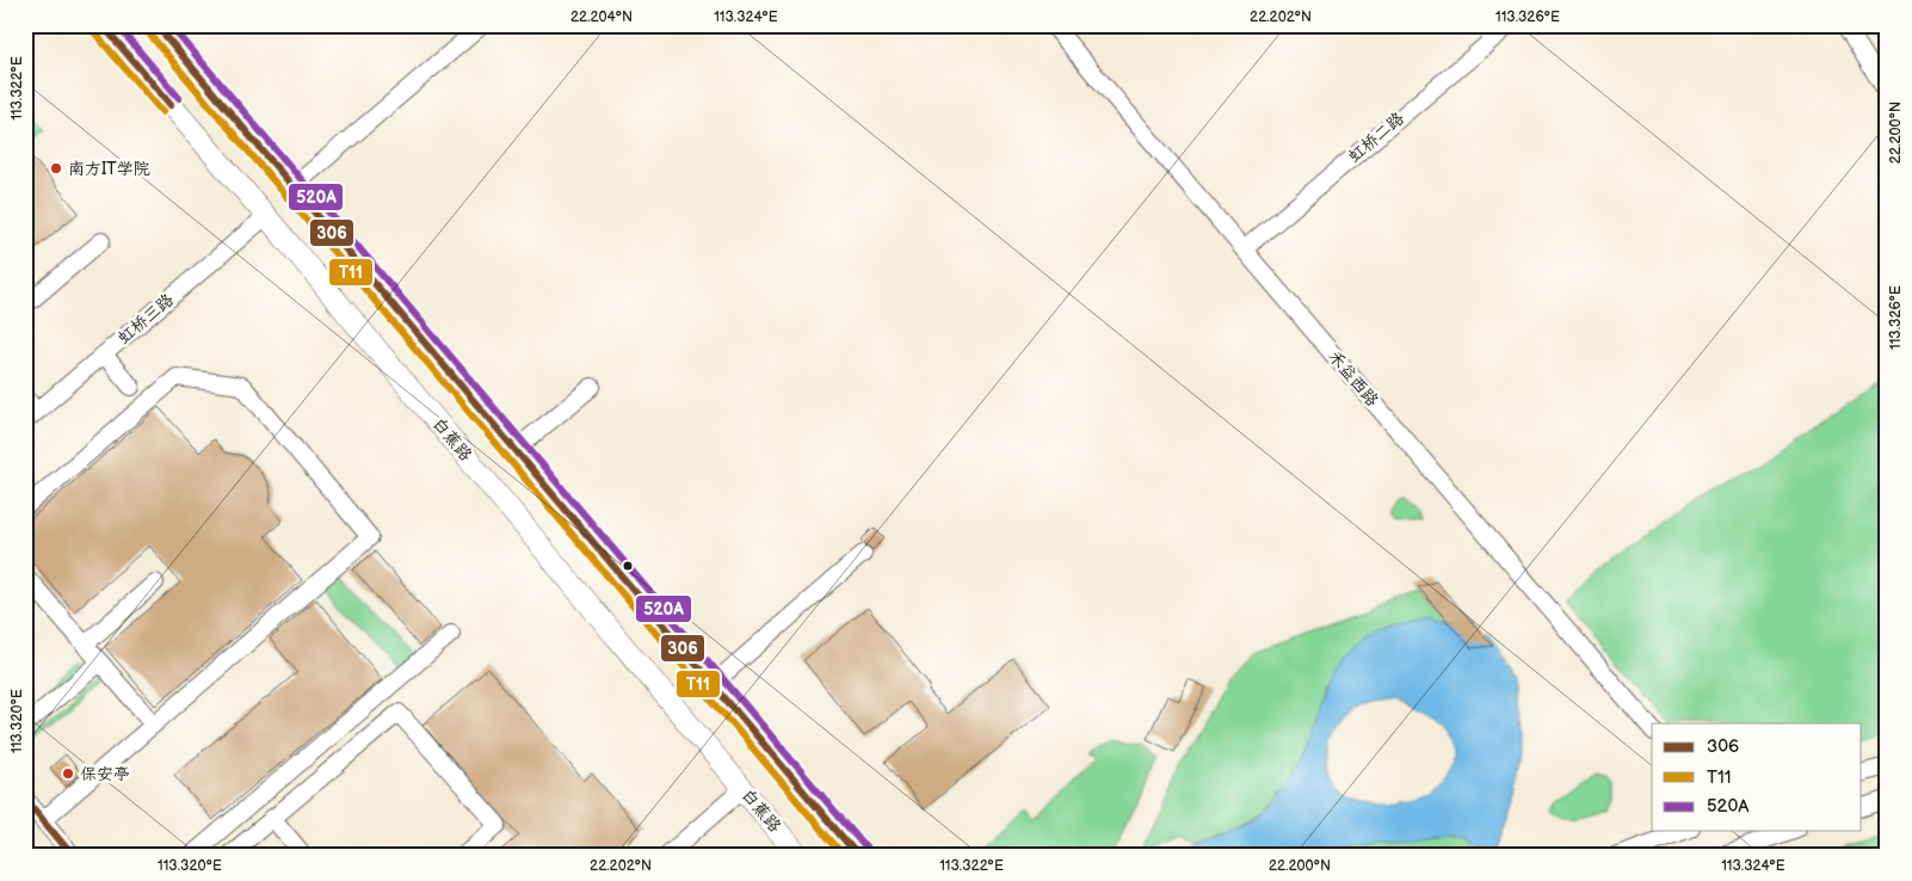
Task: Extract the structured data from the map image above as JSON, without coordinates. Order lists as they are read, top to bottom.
{
  "streets": {
    "main road": ["白蕉路"],
    "street": ["虹桥二路", "虹桥三路", "禾益西路"]
  },
  "crossings": [
    ["虹桥二路", "禾益西路"],
    ["虹桥三路", "白蕉路"]
  ],
  "places": ["南方IT学院", "保安亭"],
  "lines": ["transit line 306", "transit line 520A", "transit line T11"],
  "legend": ["306", "T11", "520A"],
  "coordinates": [
    "22.204°N",
    "113.324°E",
    "22.202°N",
    "113.326°E",
    "113.322°E",
    "22.200°N",
    "113.320°E"
  ]
}
